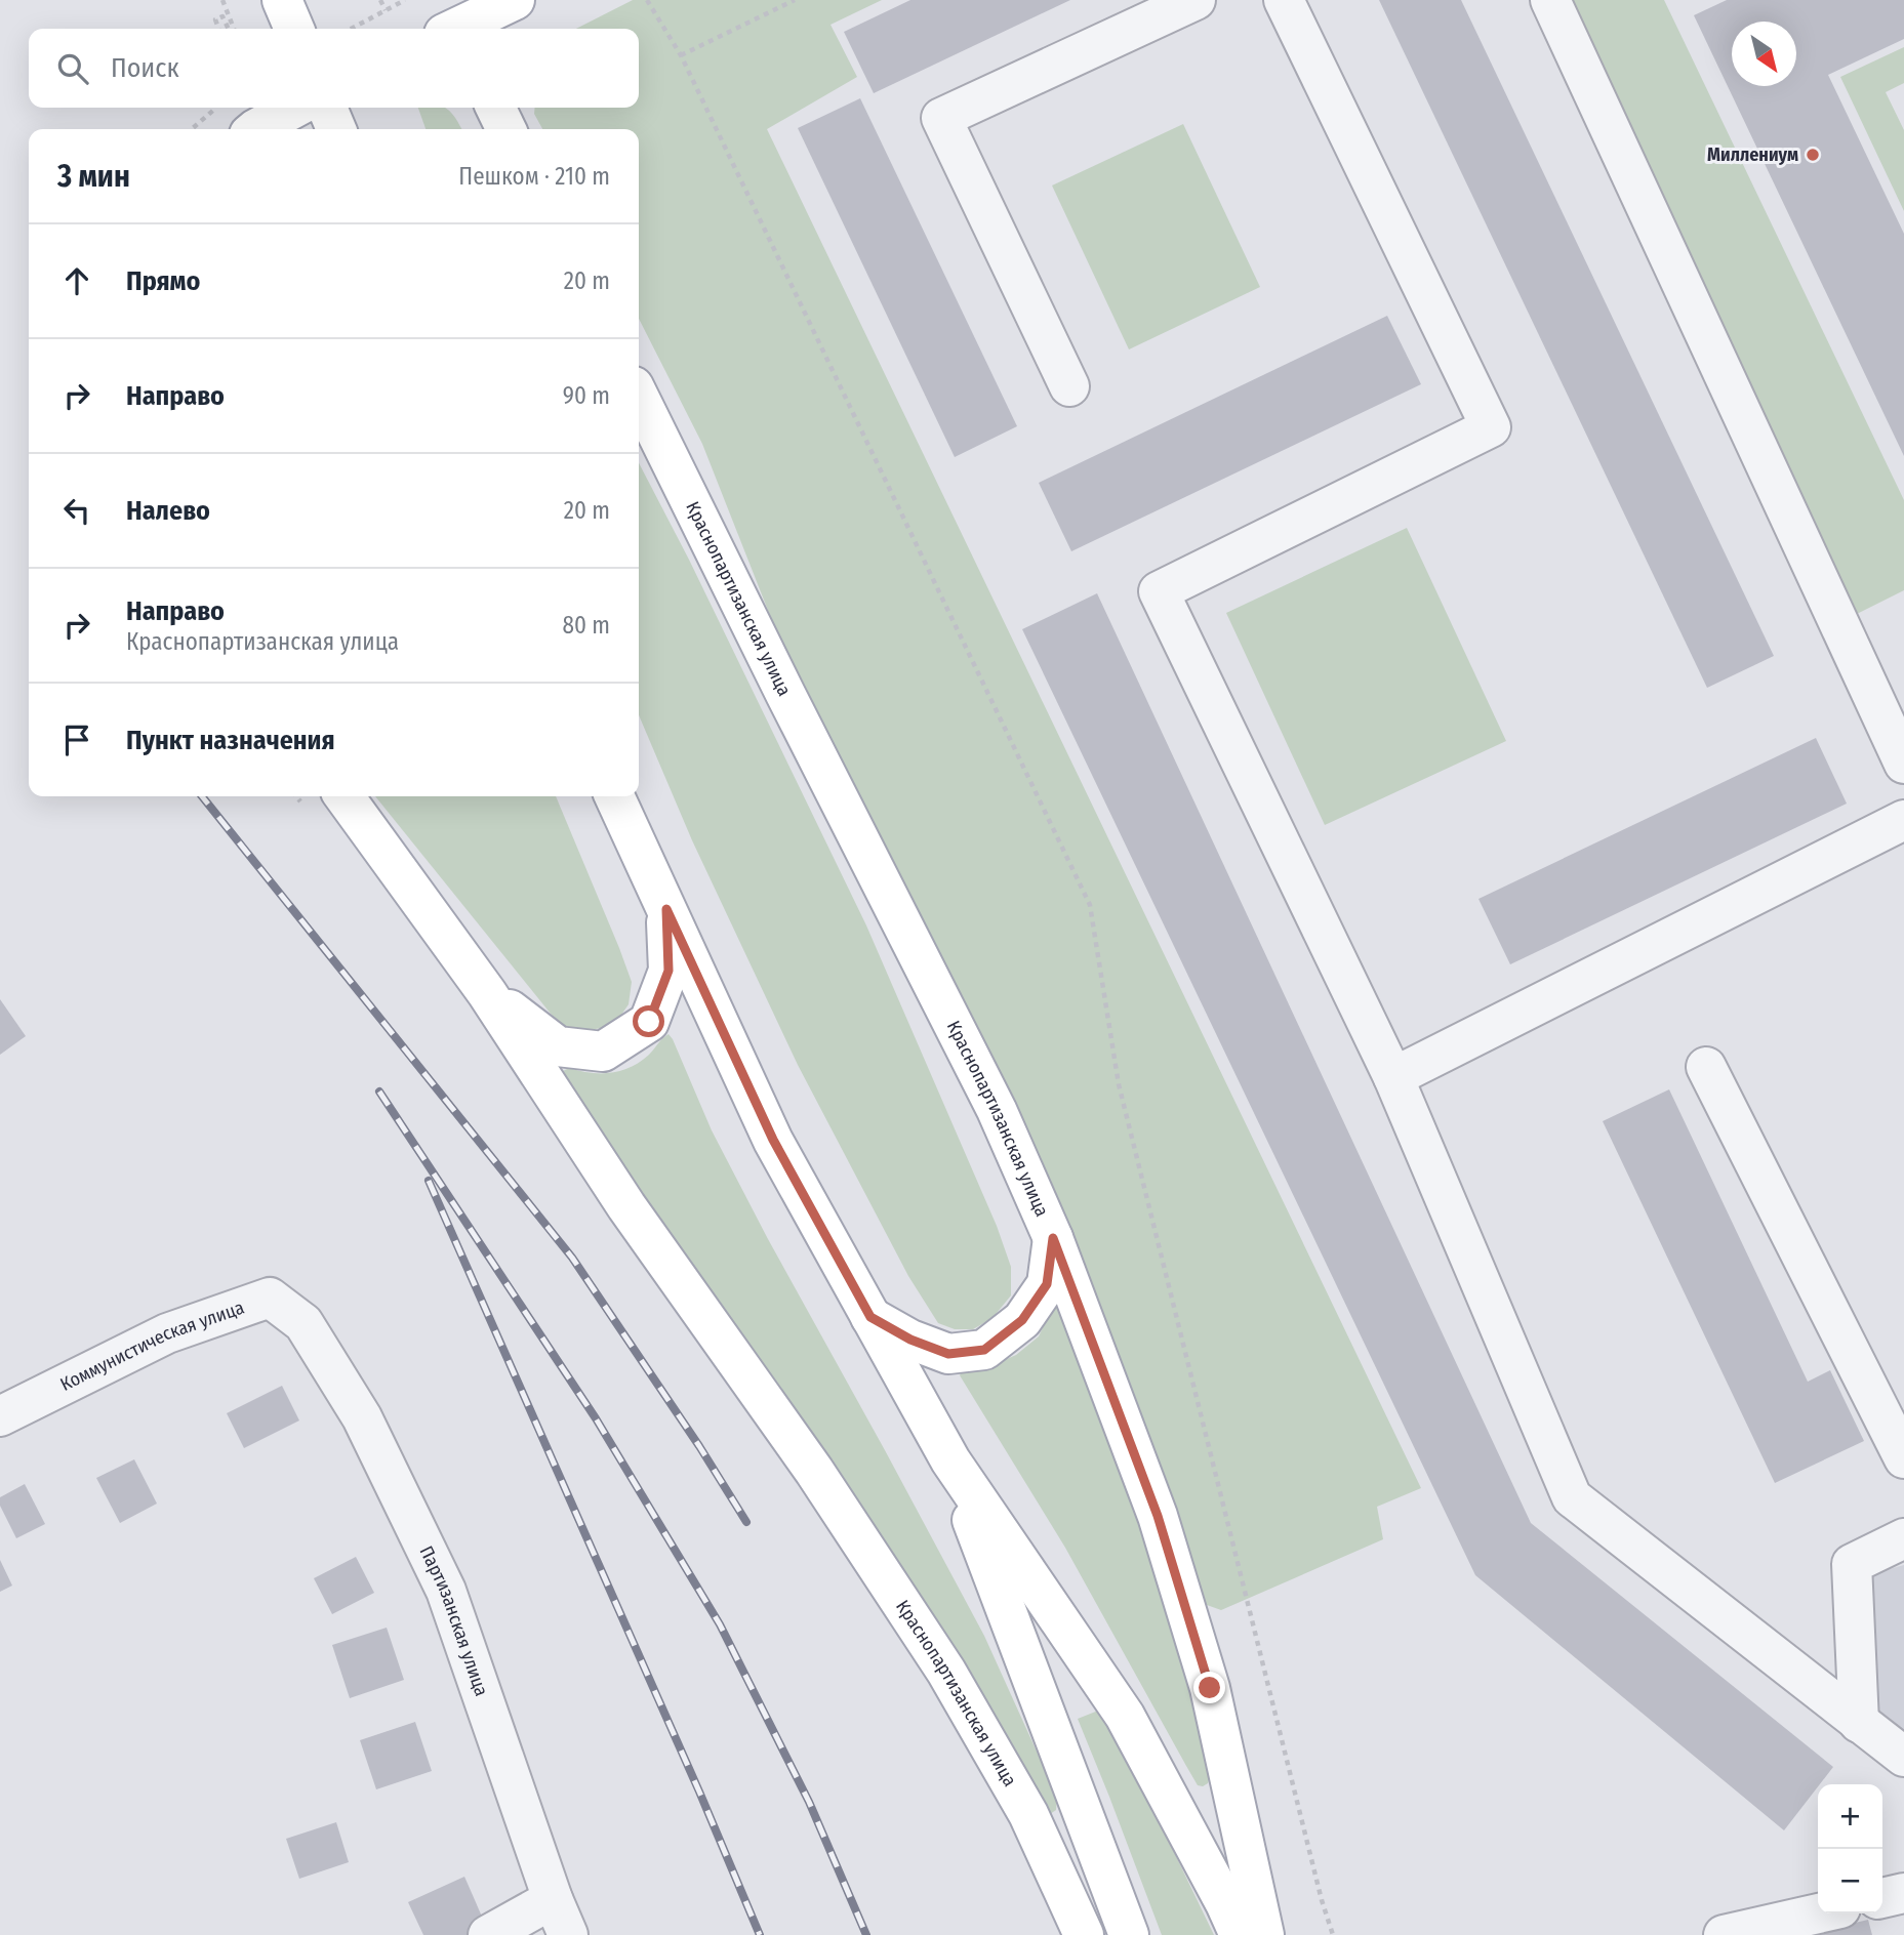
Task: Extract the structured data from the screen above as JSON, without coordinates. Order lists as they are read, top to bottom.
{
  "streets": {
    "main road": ["Краснопартизанская улица"],
    "street": ["Коммунистическая улица", "Партизанская улица"]
  },
  "crossings": [
    ["Коммунистическая улица", "Партизанская улица"]
  ],
  "places": ["Миллениум"],
  "north": "bottom right",
  "page": {
    "search": "Поиск",
    "heading": ["3 мин", "Пешком · 210 m"],
    "list": [
      ["Прямо", "20 m"],
      ["Направо", "90 m"],
      ["Налево", "20 m"],
      ["Направо", "Краснопартизанская улица", "80 m"],
      "Пункт назначения"
    ],
    "map_buttons": ["+", "−"]
  }
}
